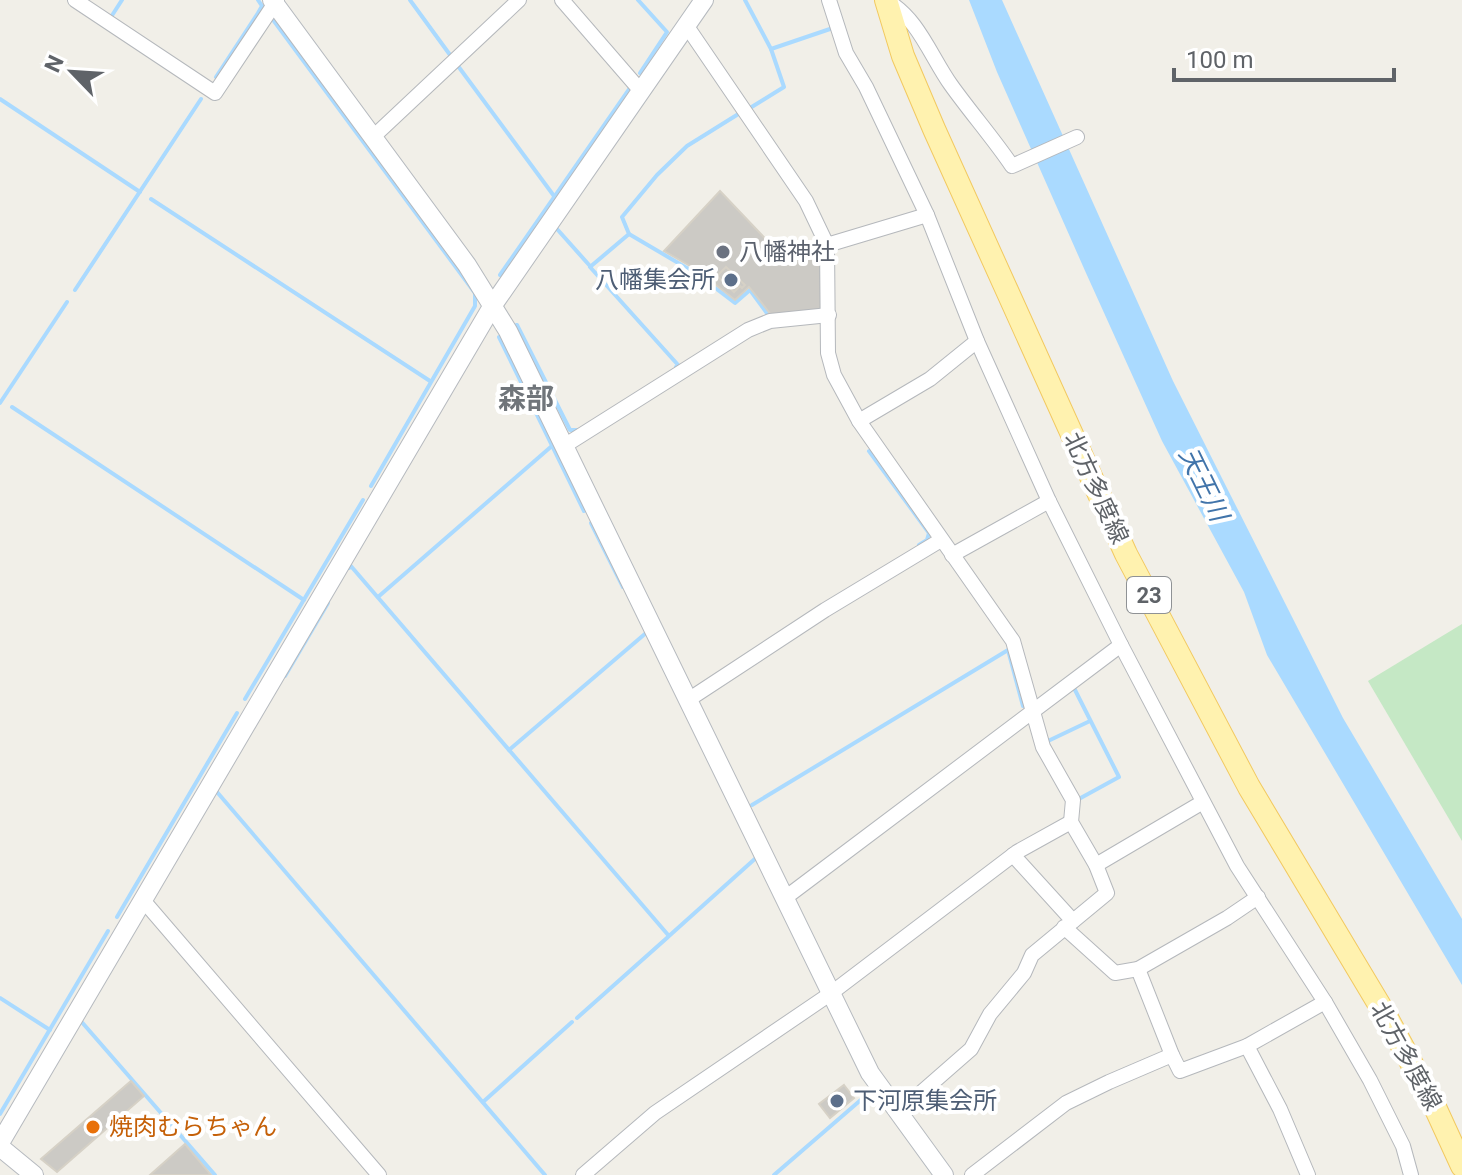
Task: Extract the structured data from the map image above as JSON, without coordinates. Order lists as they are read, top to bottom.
{
  "streets": {
    "main road": ["北方多度線", "23"]
  },
  "districts": ["森部"],
  "water": ["天王川"],
  "places": [
    "八幡神社",
    "八幡集会所",
    "下河原集会所",
    "焼肉むらちゃん"
  ],
  "scale_bar": "100 m",
  "north": "top left"
}
